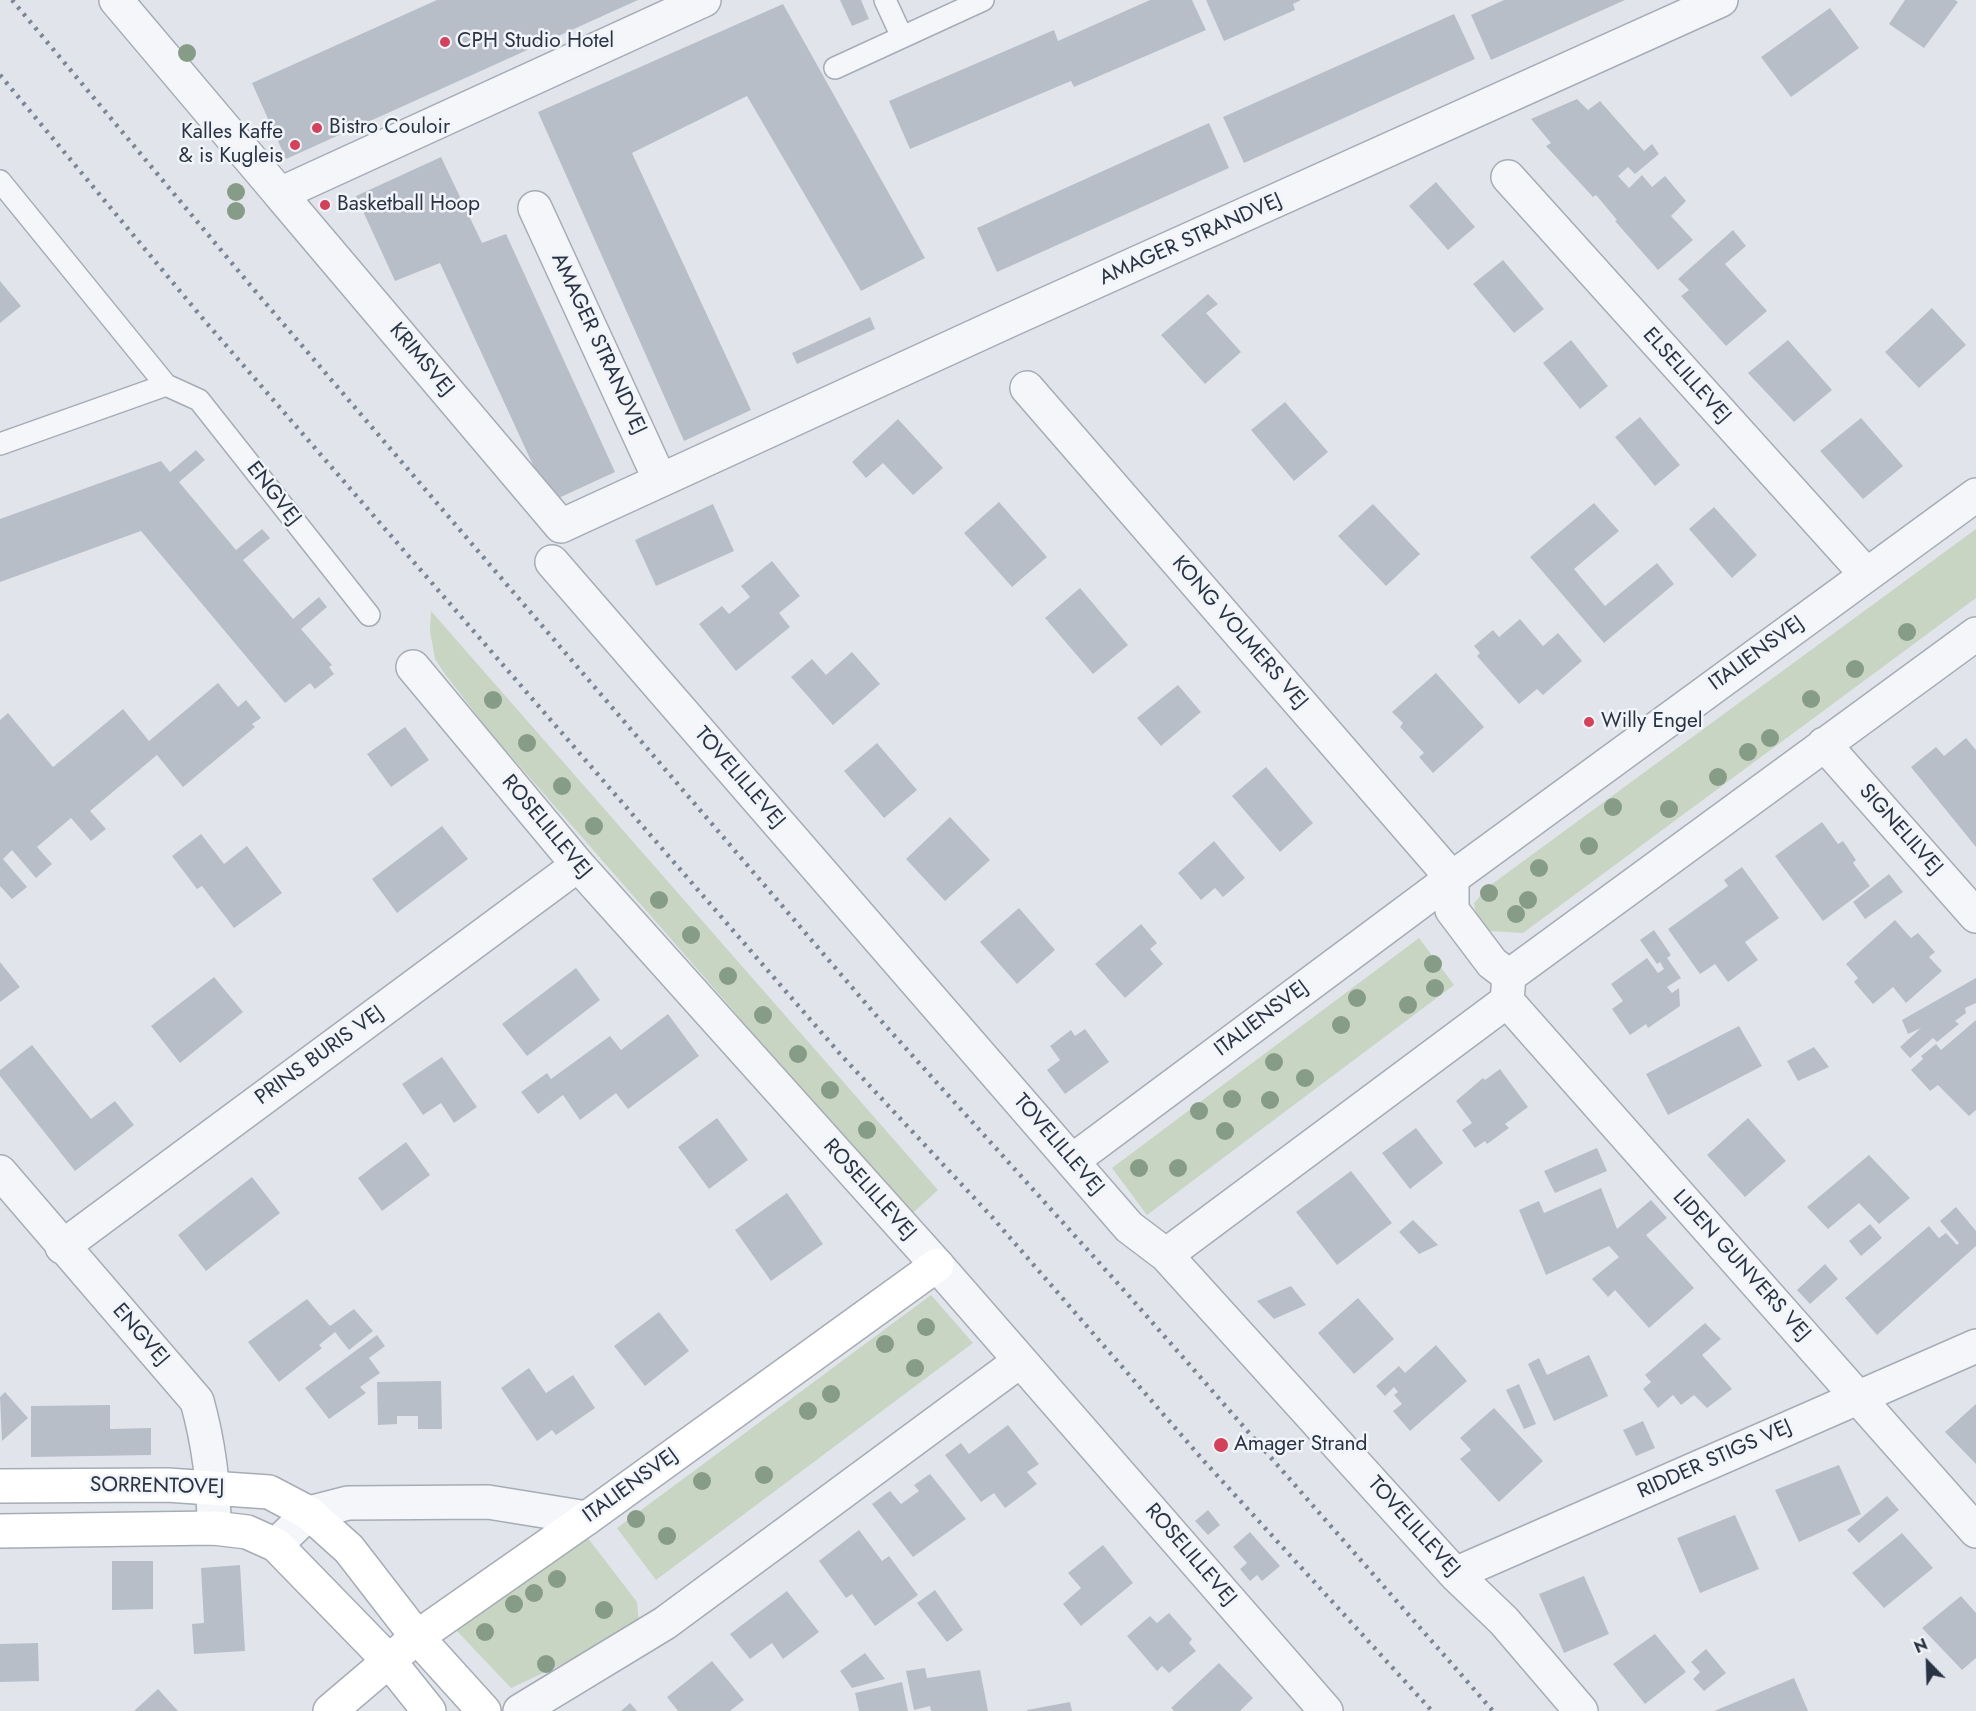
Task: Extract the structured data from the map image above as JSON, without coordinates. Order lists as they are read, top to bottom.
{
  "streets": {
    "street": [
      "AMAGER STRANDVEJ",
      "KRIMSVEJ",
      "ELSELILLEVEJ",
      "ENGVEJ",
      "KONG VOLMERS VEJ",
      "ITALIENSVEJ",
      "TOVELILLEVEJ",
      "ROSELILLEVEJ",
      "SIGNELILVEJ",
      "PRINS BURIS VEJ",
      "LIDEN GUNVERS VEJ",
      "RIDDER STIGS VEJ",
      "SORRENTOVEJ"
    ]
  },
  "crossings": [
    ["AMAGER STRANDVEJ", "KRIMSVEJ"],
    ["ELSELILLEVEJ", "ITALIENSVEJ"],
    ["ENGVEJ", "PRINS BURIS VEJ"],
    ["ENGVEJ", "SORRENTOVEJ"],
    ["KONG VOLMERS VEJ", "ITALIENSVEJ"],
    ["ITALIENSVEJ", "TOVELILLEVEJ"],
    ["ITALIENSVEJ", "ROSELILLEVEJ"],
    ["ITALIENSVEJ", "SORRENTOVEJ"],
    ["TOVELILLEVEJ", "RIDDER STIGS VEJ"],
    ["ROSELILLEVEJ", "PRINS BURIS VEJ"],
    ["LIDEN GUNVERS VEJ", "RIDDER STIGS VEJ"]
  ],
  "places": [
    "CPH Studio Hotel",
    "Bistro Couloir",
    "Kalles Kaffe & is Kugleis",
    "Basketball Hoop",
    "Willy Engel",
    "Amager Strand"
  ],
  "north": "top left"
}
